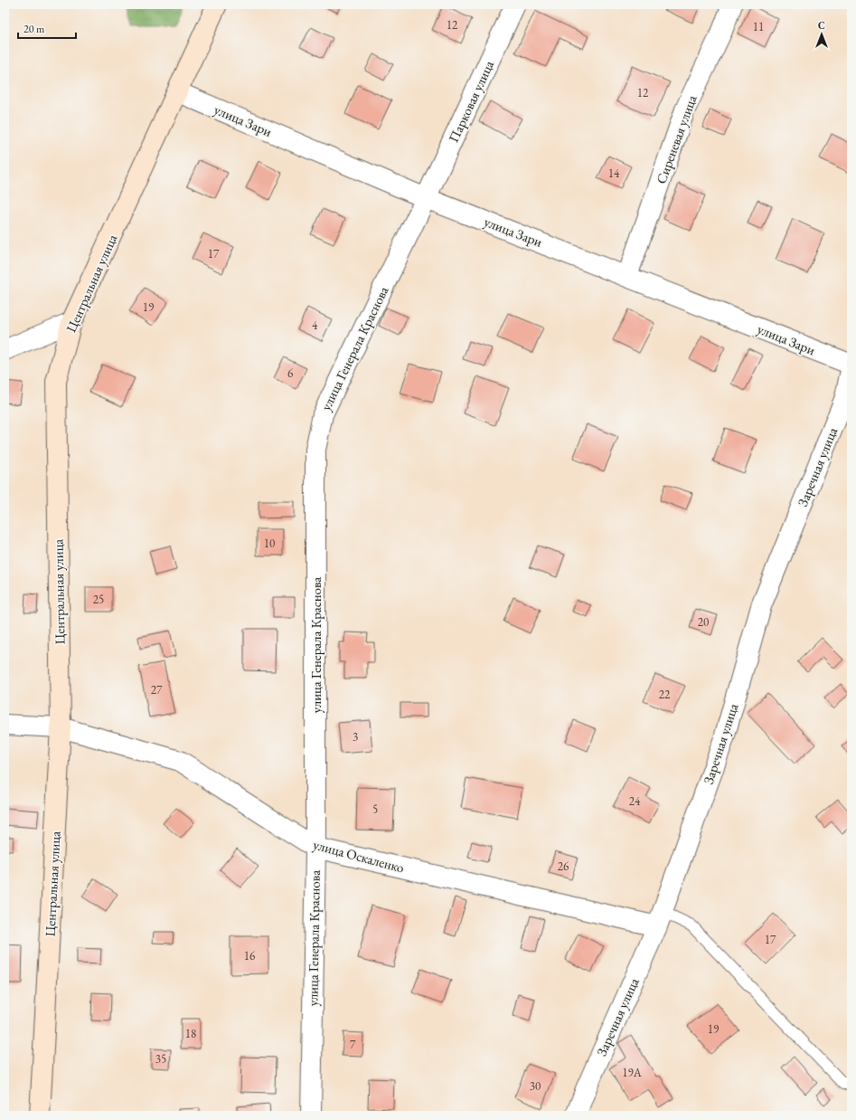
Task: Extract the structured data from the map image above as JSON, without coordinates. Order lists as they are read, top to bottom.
{
  "streets": {
    "street": [
      "Парковая улица",
      "улица Зари",
      "Сиреневая улица",
      "Центральная улица",
      "улица Генерала Краснова",
      "Заречная улица",
      "улица Оскаленко"
    ]
  },
  "crossings": [
    ["Парковая улица", "улица Зари"],
    ["Парковая улица", "улица Генерала Краснова"],
    ["улица Зари", "Сиреневая улица"],
    ["улица Зари", "Центральная улица"],
    ["улица Зари", "улица Генерала Краснова"],
    ["улица Зари", "Заречная улица"],
    ["Центральная улица", "улица Оскаленко"],
    ["улица Генерала Краснова", "улица Оскаленко"],
    ["Заречная улица", "улица Оскаленко"]
  ],
  "house_numbers": [
    "12",
    "11",
    "12",
    "14",
    "17",
    "19",
    "4",
    "6",
    "10",
    "25",
    "20",
    "27",
    "22",
    "3",
    "24",
    "5",
    "26",
    "17",
    "16",
    "19",
    "18",
    "7",
    "35",
    "19А",
    "30"
  ],
  "scale_bar": "20 m",
  "north": "top"
}
